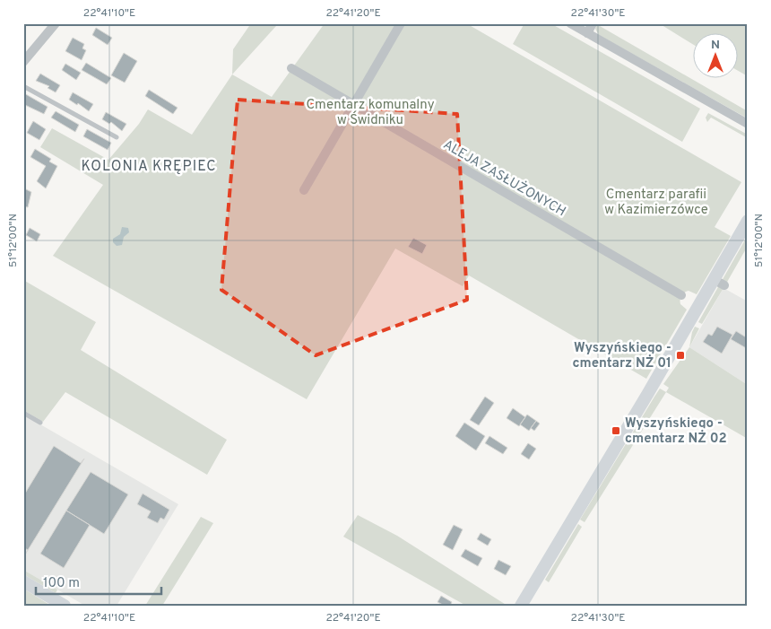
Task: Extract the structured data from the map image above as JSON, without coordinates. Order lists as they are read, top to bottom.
{
  "streets": {
    "street": ["ALEJA ZASŁUŻONYCH"]
  },
  "districts": ["KOLONIA KRĘPIEC"],
  "parks": ["Cmentarz komunalny w Świdniku", "Cmentarz parafii w Kazimierzówce"],
  "places": {
    "transit": ["Wyszyńskiego - cmentarz NŻ 01", "Wyszyńskiego - cmentarz NŻ 02"]
  },
  "scale_bar": "100 m",
  "north": "top",
  "coordinates": [
    "22°41'10\"E",
    "22°41'20\"E",
    "22°41'30\"E",
    "51°12'00\"N"
  ]
}
